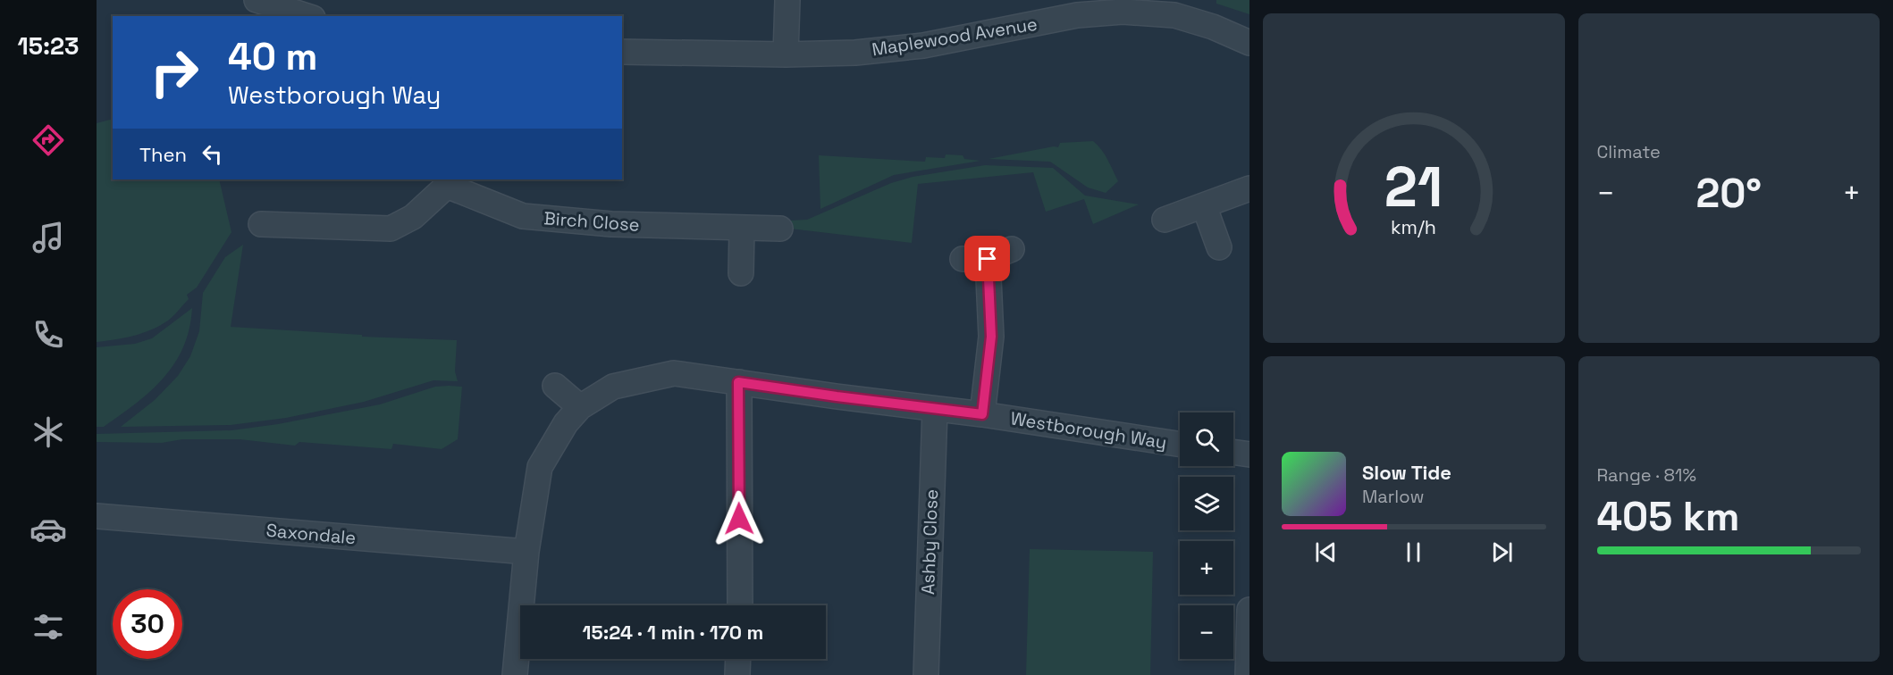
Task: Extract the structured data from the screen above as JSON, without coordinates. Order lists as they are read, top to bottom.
{
  "streets": {
    "street": [
      "Maplewood Avenue",
      "Birch Close",
      "Westborough Way",
      "Saxondale",
      "Ashby Close"
    ]
  },
  "crossings": [
    ["Westborough Way", "Saxondale"],
    ["Westborough Way", "Ashby Close"]
  ],
  "page": {
    "tabs": "15:23",
    "tile": [
      "Climate",
      ["Range · 81%", "405 km"]
    ],
    "turn": ["40 m", "Westborough Way"],
    "then": "Then",
    "heat": ["−", "20°", "+"],
    "map_buttons": ["+", "−"],
    "song": ["Slow Tide", "Marlow"],
    "limit": "30",
    "trip": "15:24 · 1 min · 170 m",
    "gauge": ["21", "km/h"]
  }
}
